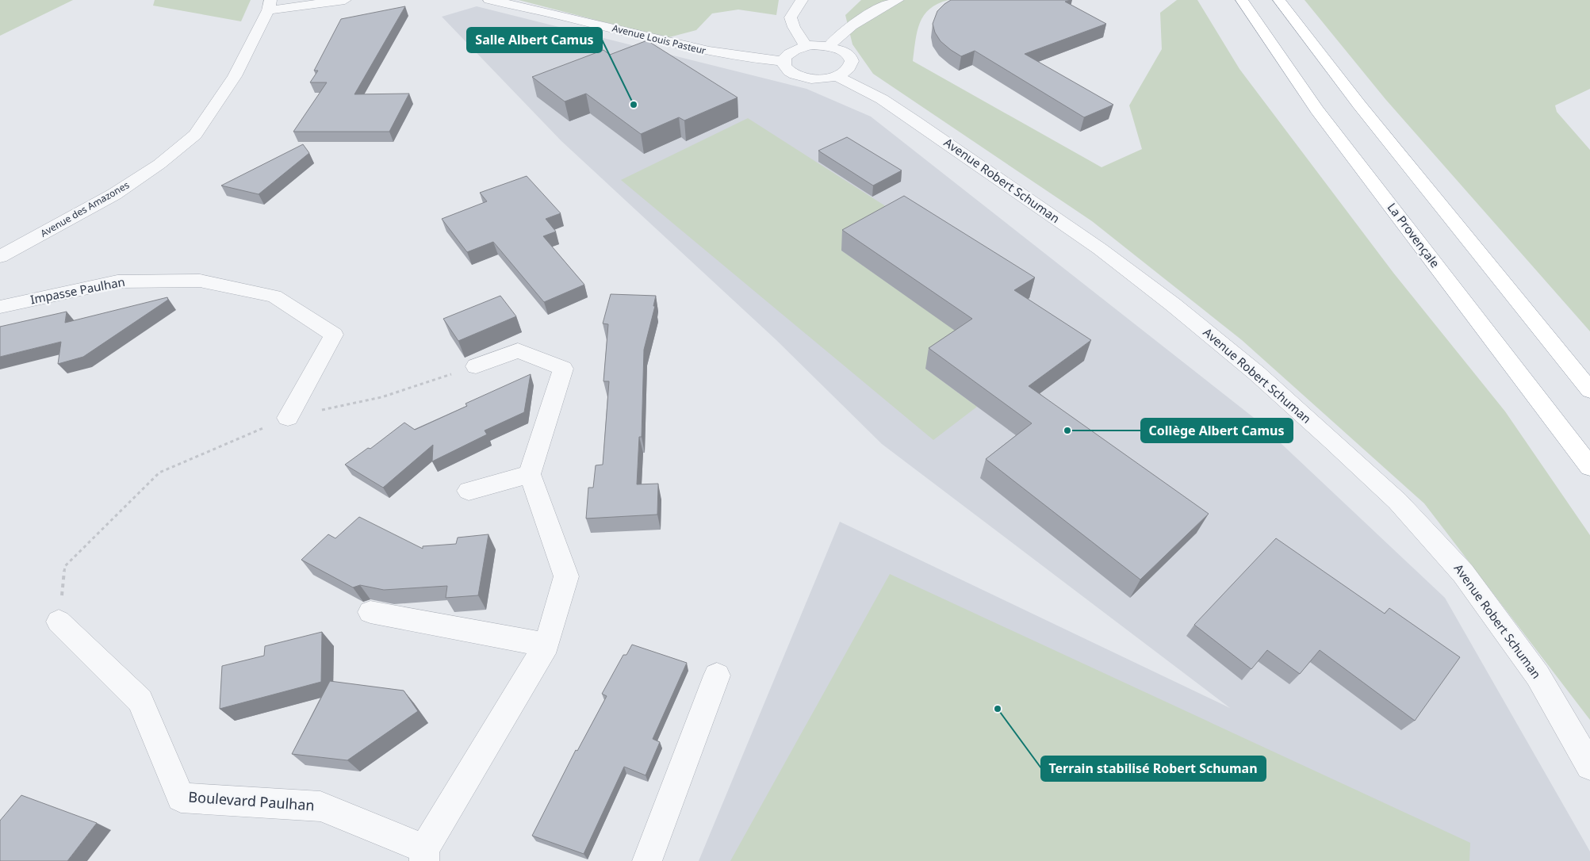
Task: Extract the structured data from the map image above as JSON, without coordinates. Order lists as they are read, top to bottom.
{
  "streets": {
    "highway": ["La Provençale"],
    "street": [
      "Avenue Louis Pasteur",
      "Avenue Robert Schuman",
      "Avenue des Amazones",
      "Impasse Paulhan",
      "Boulevard Paulhan"
    ]
  },
  "places": ["Salle Albert Camus", "Collège Albert Camus", "Terrain stabilisé Robert Schuman"]
}
